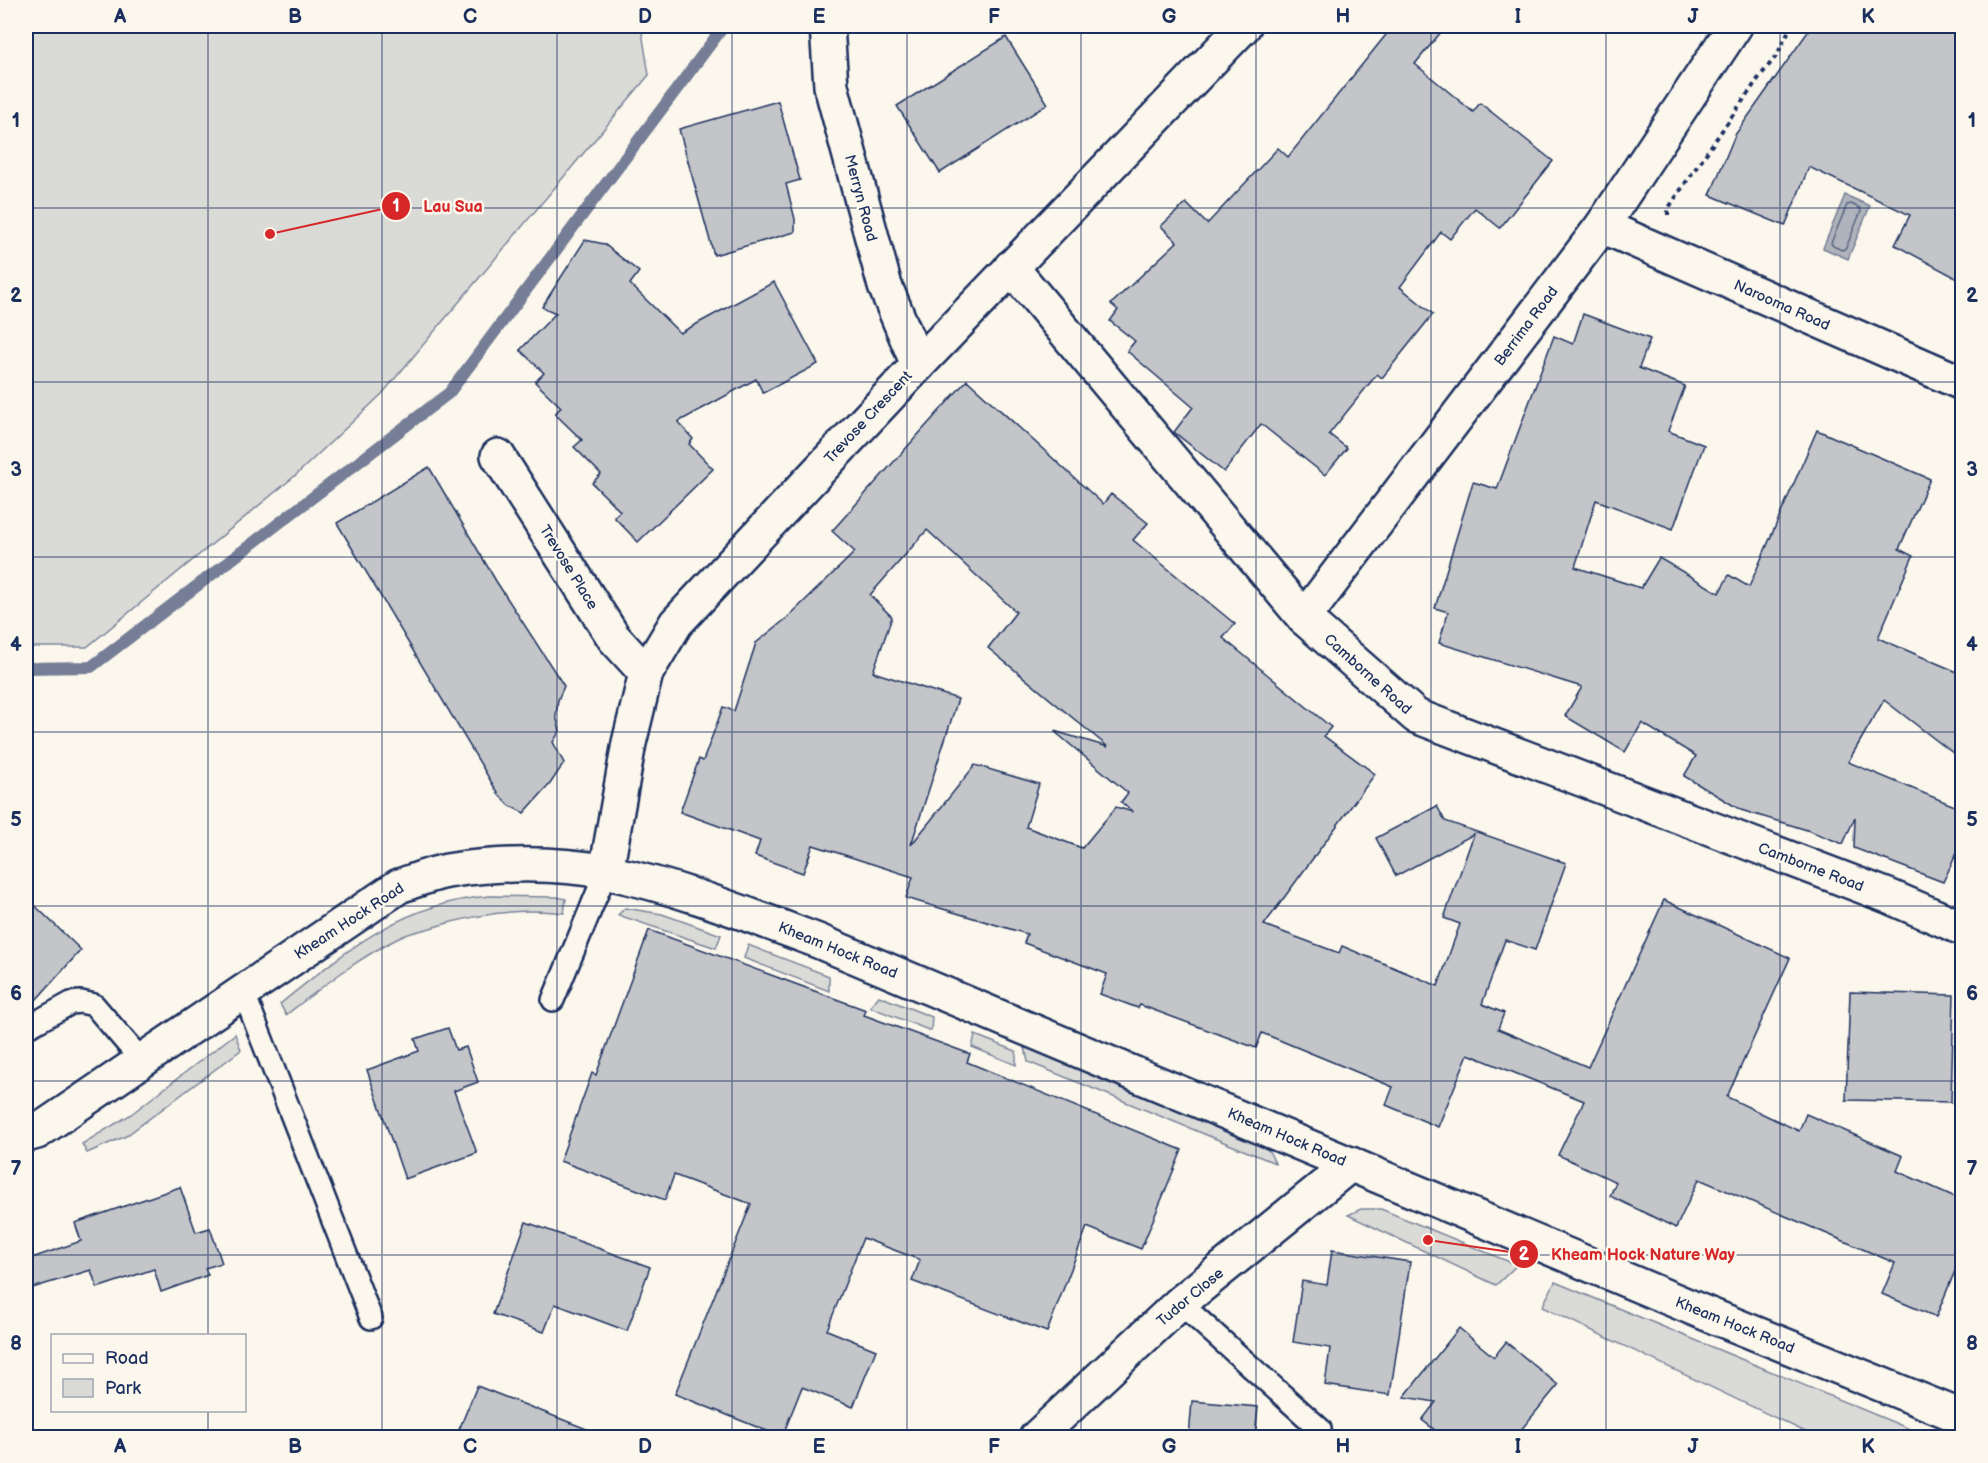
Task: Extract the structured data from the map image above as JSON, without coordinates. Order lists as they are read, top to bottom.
{
  "streets": {
    "street": [
      "Merryn Road",
      "Narooma Road",
      "Berrima Road",
      "Trevose Crescent",
      "Trevose Place",
      "Camborne Road",
      "Kheam Hock Road",
      "Tudor Close"
    ]
  },
  "crossings": [
    ["Merryn Road", "Trevose Crescent"],
    ["Narooma Road", "Berrima Road"],
    ["Berrima Road", "Camborne Road"],
    ["Trevose Crescent", "Trevose Place"],
    ["Trevose Crescent", "Camborne Road"],
    ["Trevose Crescent", "Kheam Hock Road"],
    ["Kheam Hock Road", "Tudor Close"]
  ],
  "places": ["Lau Sua", "Kheam Hock Nature Way"],
  "legend": ["Road", "Park"],
  "grid": {
    "columns": [
      "A",
      "B",
      "C",
      "D",
      "E",
      "F",
      "G",
      "H",
      "I",
      "J",
      "K"
    ],
    "rows": [
      "1",
      "2",
      "3",
      "4",
      "5",
      "6",
      "7",
      "8"
    ]
  }
}
